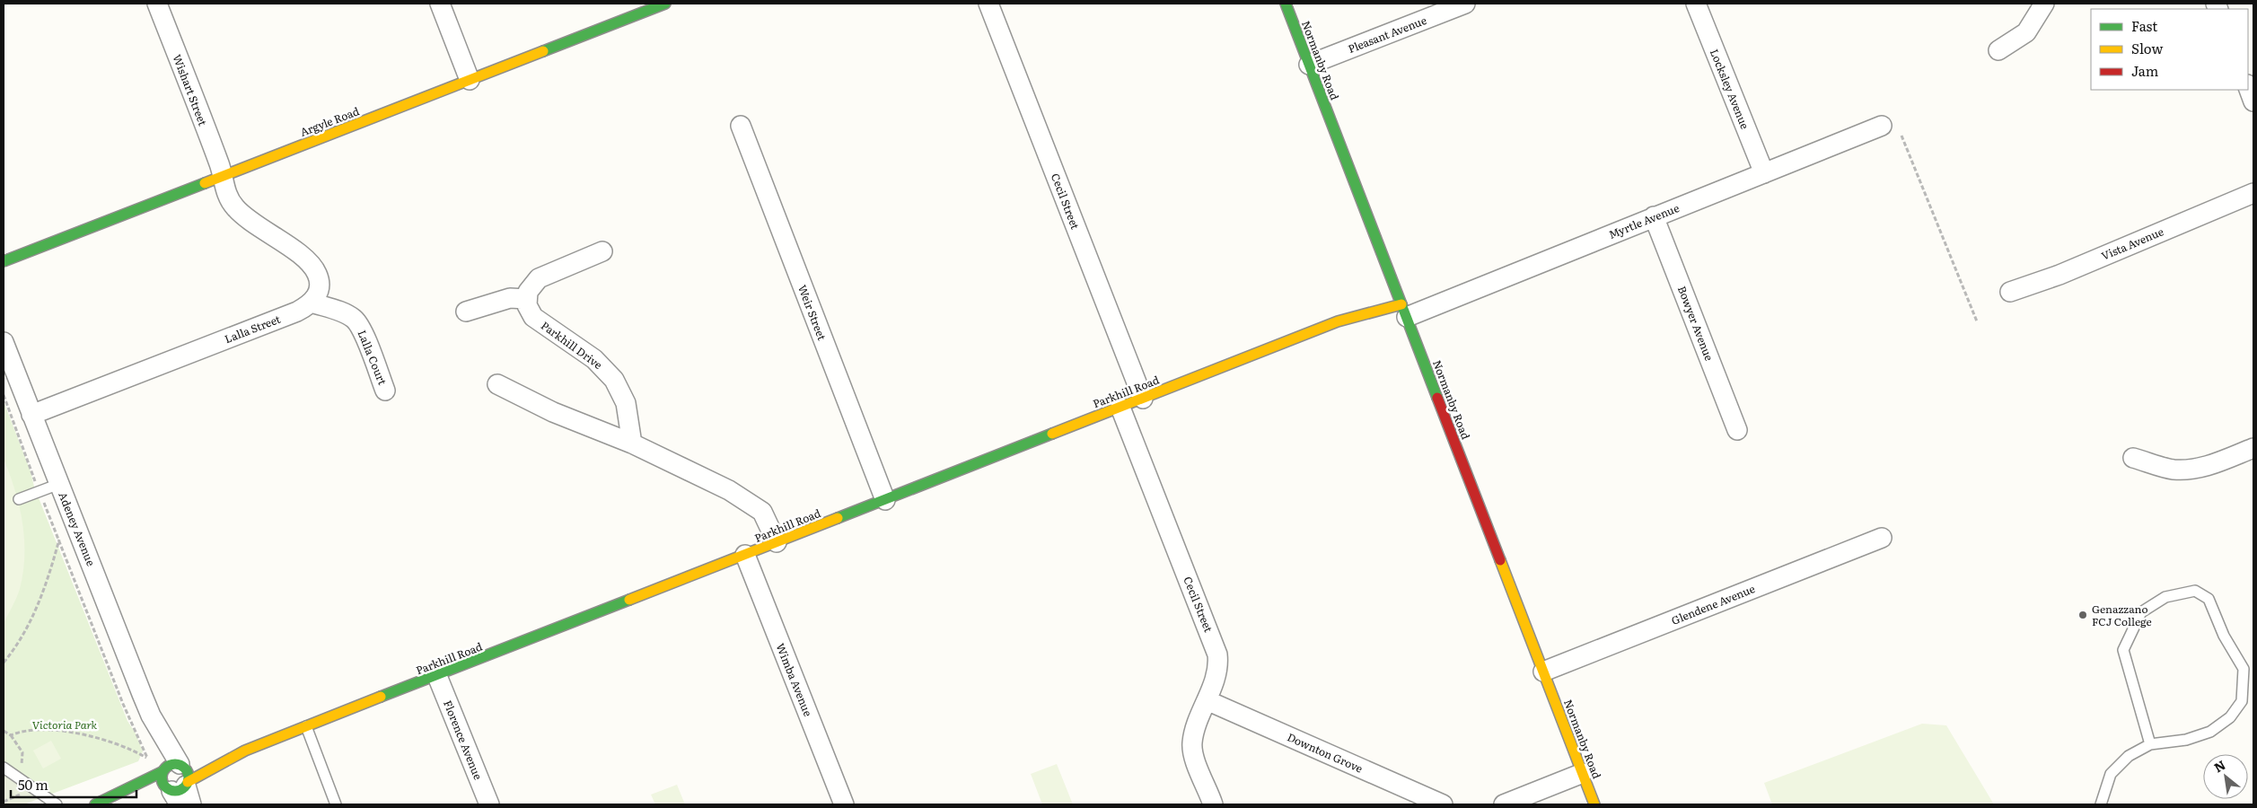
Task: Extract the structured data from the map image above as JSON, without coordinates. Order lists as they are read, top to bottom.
{
  "streets": {
    "street": [
      "Pleasant Avenue",
      "Normanby Road",
      "Locksley Avenue",
      "Wishart Street",
      "Argyle Road",
      "Cecil Street",
      "Myrtle Avenue",
      "Vista Avenue",
      "Weir Street",
      "Bowyer Avenue",
      "Lalla Street",
      "Parkhill Drive",
      "Lalla Court",
      "Parkhill Road",
      "Adeney Avenue",
      "Glendene Avenue",
      "Wimba Avenue",
      "Florence Avenue",
      "Downton Grove"
    ]
  },
  "crossings": [
    ["Pleasant Avenue", "Normanby Road"],
    ["Normanby Road", "Myrtle Avenue"],
    ["Normanby Road", "Parkhill Road"],
    ["Normanby Road", "Glendene Avenue"],
    ["Locksley Avenue", "Myrtle Avenue"],
    ["Wishart Street", "Argyle Road"],
    ["Cecil Street", "Parkhill Road"],
    ["Cecil Street", "Downton Grove"],
    ["Myrtle Avenue", "Bowyer Avenue"],
    ["Myrtle Avenue", "Parkhill Road"],
    ["Weir Street", "Parkhill Road"],
    ["Lalla Street", "Lalla Court"],
    ["Lalla Street", "Adeney Avenue"],
    ["Parkhill Road", "Adeney Avenue"],
    ["Parkhill Road", "Wimba Avenue"],
    ["Parkhill Road", "Florence Avenue"]
  ],
  "parks": ["Victoria Park"],
  "places": ["Genazzano FCJ College"],
  "legend": ["Fast", "Slow", "Jam"],
  "scale_bar": "50 m",
  "north": "top left"
}
